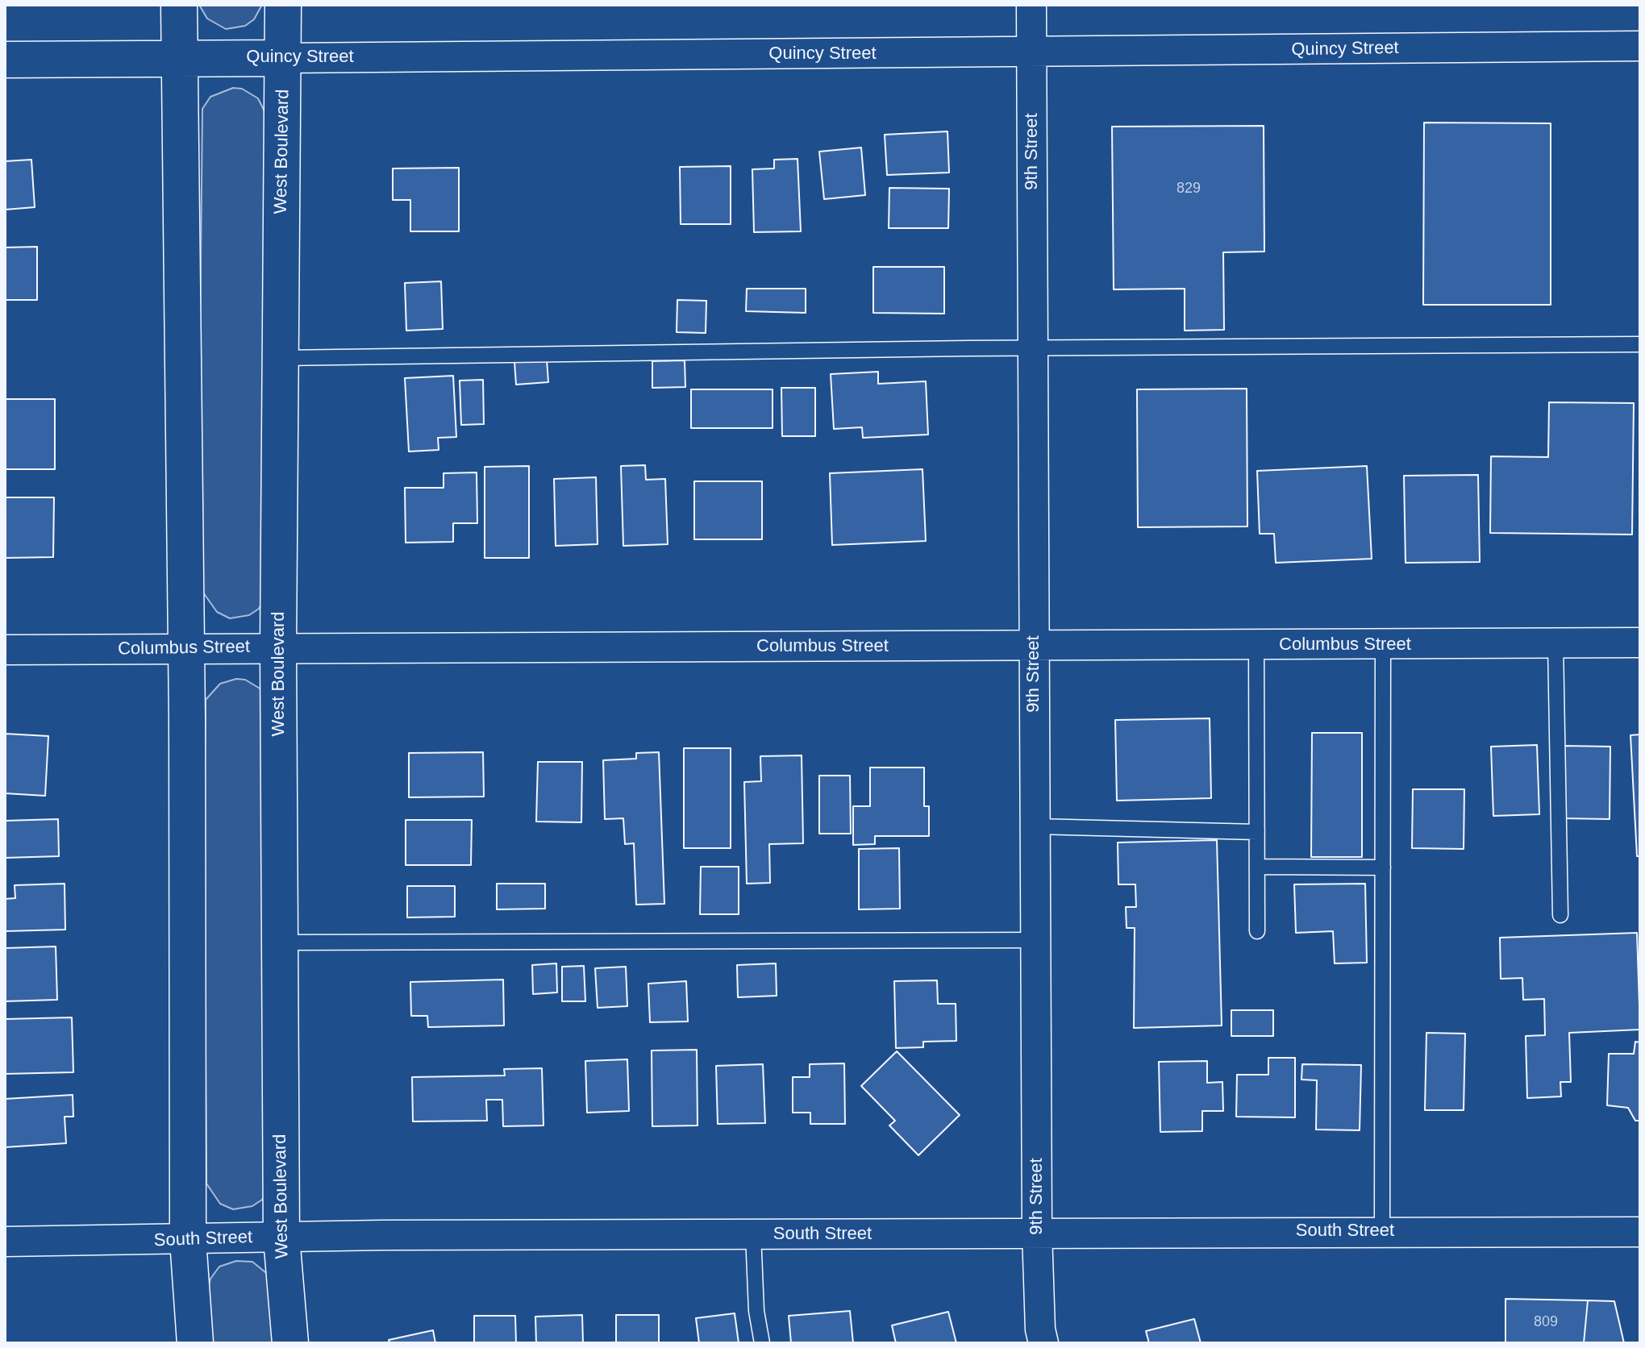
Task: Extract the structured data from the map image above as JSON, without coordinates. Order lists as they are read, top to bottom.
{
  "streets": {
    "street": [
      "Quincy Street",
      "West Boulevard",
      "9th Street",
      "Columbus Street",
      "South Street"
    ]
  },
  "crossings": [
    ["Quincy Street", "West Boulevard"],
    ["Quincy Street", "9th Street"],
    ["West Boulevard", "Columbus Street"],
    ["West Boulevard", "South Street"],
    ["9th Street", "Columbus Street"],
    ["9th Street", "South Street"]
  ],
  "house_numbers": ["829", "809"]
}
